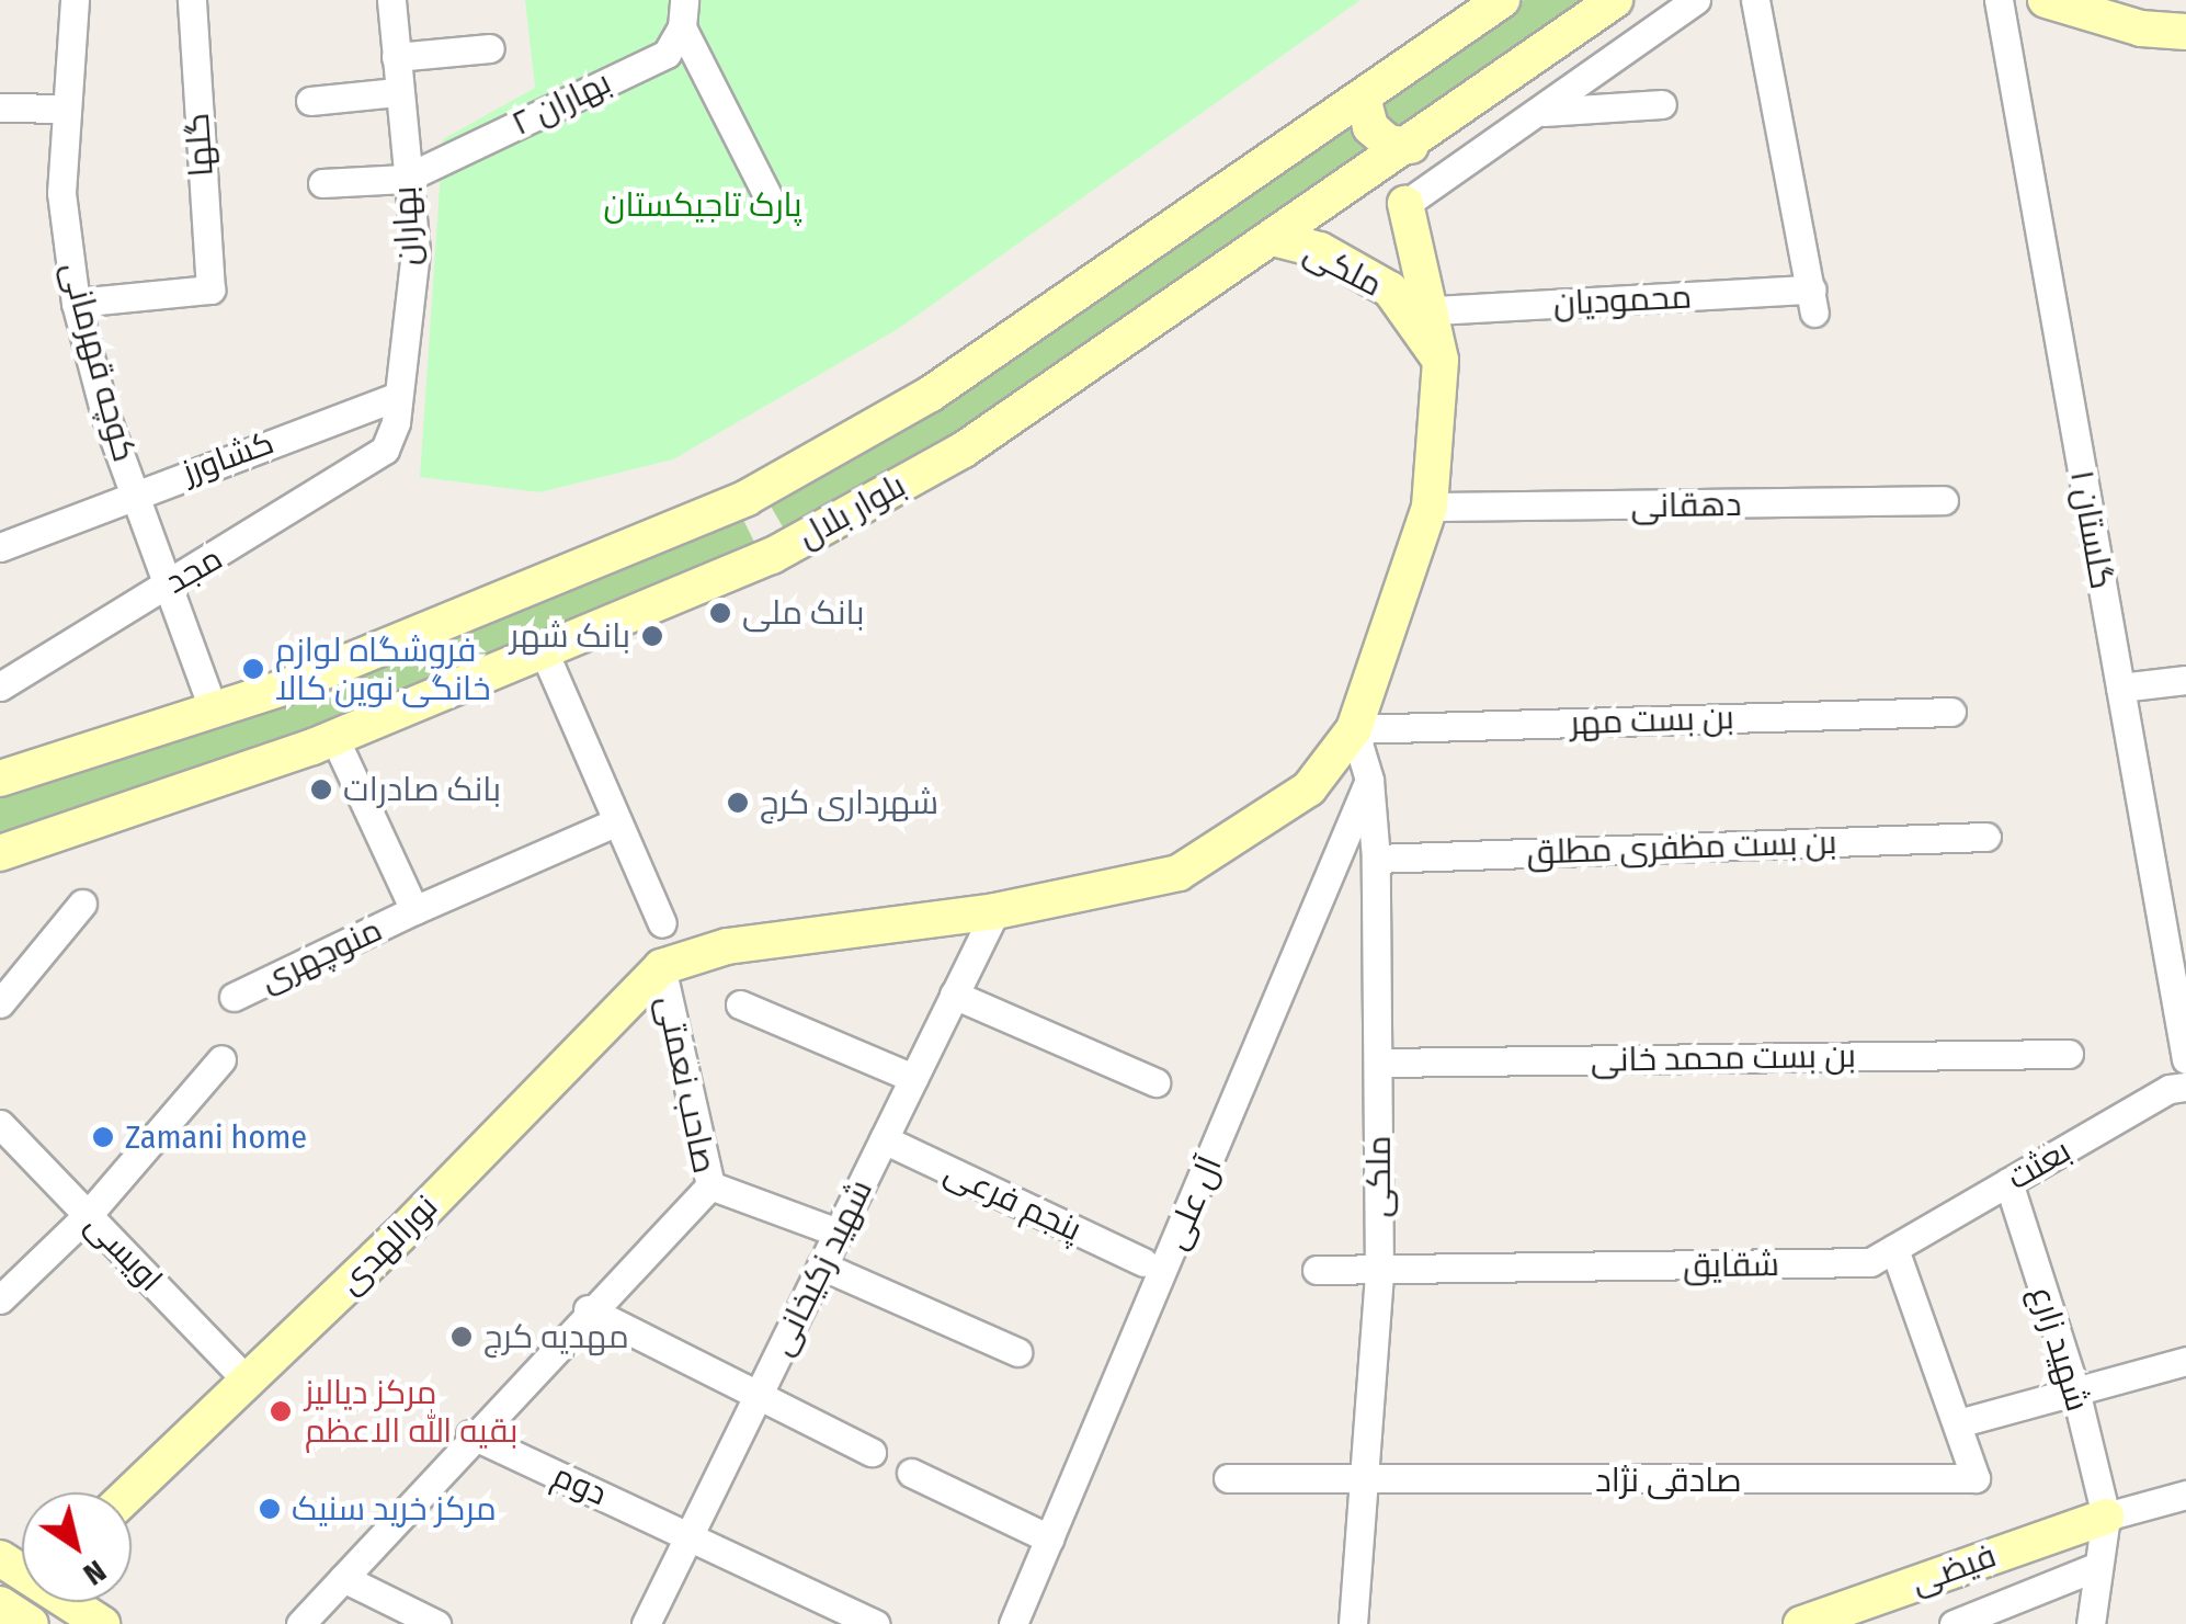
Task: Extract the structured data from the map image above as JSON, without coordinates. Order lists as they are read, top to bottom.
{
  "streets": {
    "main road": [
      "ملکی",
      "بلوار بلال",
      "صاحب نعمتی",
      "نورالهدی",
      "فیضی"
    ],
    "street": [
      "بهاران ۲",
      "گلها",
      "بهاران",
      "محمودیان",
      "کوچه قهرمانی",
      "کشاورز",
      "دهقانی",
      "گلستان ۱",
      "مجد",
      "بن بست مهر",
      "بن بست مظفری مطلق",
      "منوچهری",
      "بن بست محمد خانی",
      "بعثت",
      "پنجم فرعی",
      "آل علی",
      "اویسی",
      "شقایق",
      "شهید زکیخانی",
      "شهید زارع",
      "صادقی نژاد",
      "دوم"
    ]
  },
  "crossings": [
    ["بهاران ۲", "بهاران"],
    ["گلها", "کوچه قهرمانی"],
    ["بهاران", "کشاورز"],
    ["بهاران", "مجد"],
    ["ملکی", "محمودیان"],
    ["ملکی", "دهقانی"],
    ["ملکی", "بلوار بلال"],
    ["ملکی", "بن بست مهر"],
    ["ملکی", "بن بست مظفری مطلق"],
    ["ملکی", "بن بست محمد خانی"],
    ["ملکی", "صاحب نعمتی"],
    ["ملکی", "آل علی"],
    ["ملکی", "شقایق"],
    ["ملکی", "صادقی نژاد"],
    ["کوچه قهرمانی", "کشاورز"],
    ["کوچه قهرمانی", "بلوار بلال"],
    ["کوچه قهرمانی", "مجد"],
    ["بلوار بلال", "منوچهری"],
    ["بن بست مهر", "صاحب نعمتی"],
    ["صاحب نعمتی", "نورالهدی"],
    ["صاحب نعمتی", "شهید زکیخانی"],
    ["صاحب نعمتی", "دوم"],
    ["بعثت", "شقایق"],
    ["بعثت", "شهید زارع"],
    ["پنجم فرعی", "شهید زکیخانی"],
    ["نورالهدی", "اویسی"],
    ["شهید زکیخانی", "دوم"],
    ["شهید زارع", "فیضی"]
  ],
  "parks": ["پارک تاجیکستان"],
  "places": [
    "بانک ملی",
    "بانک شهر",
    "فروشگاه لوازم خانگی نوین کالا",
    "بانک صادرات",
    "شهرداری کرج",
    "Zamani home",
    "مهدیه کرج",
    "مرکز دیالیز بقیه الله الاعظم",
    "مرکز خرید سنیک"
  ],
  "north": "bottom right"
}
